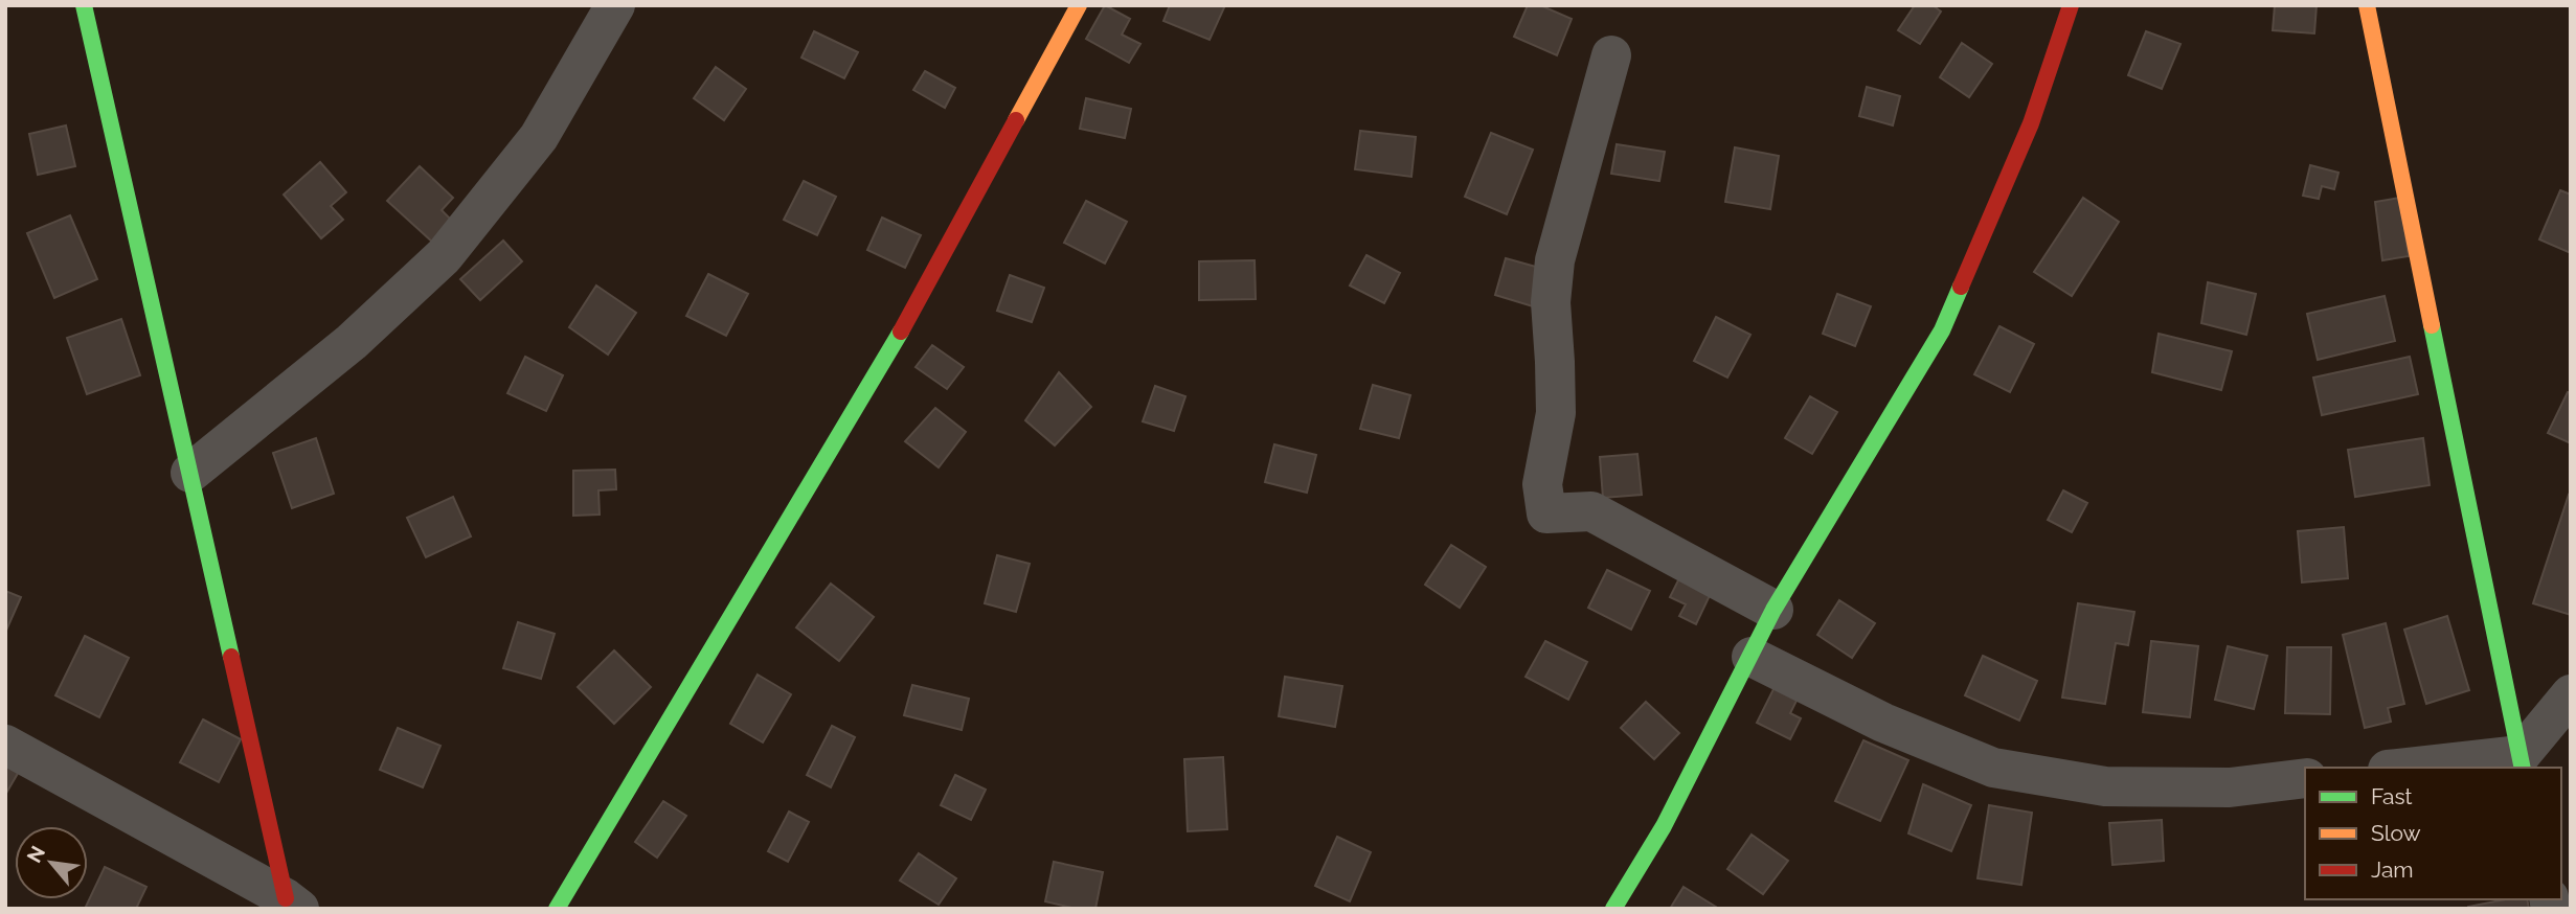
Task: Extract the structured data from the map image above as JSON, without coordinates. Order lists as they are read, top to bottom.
{
  "legend": ["Fast", "Slow", "Jam"],
  "north": "top left"
}
